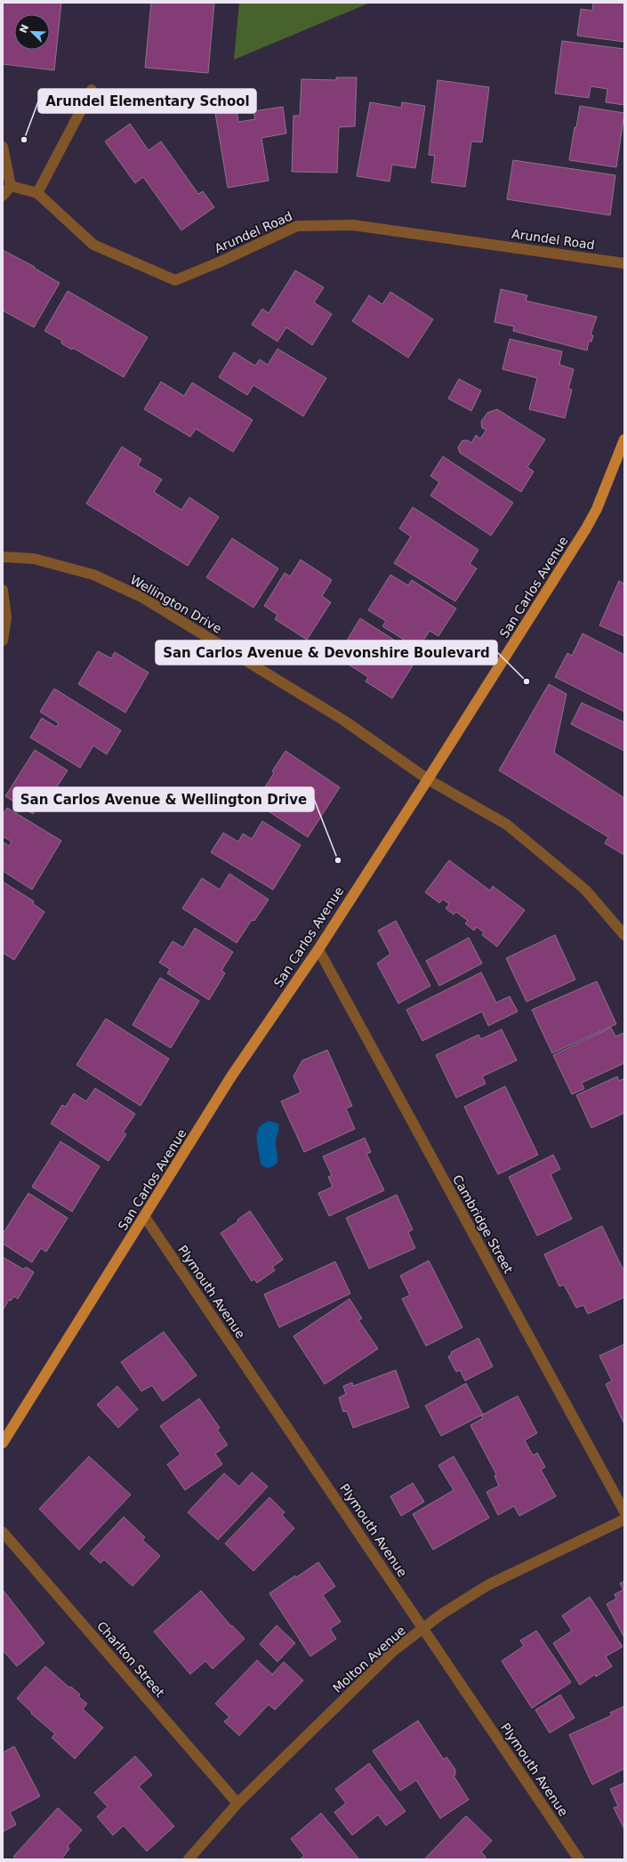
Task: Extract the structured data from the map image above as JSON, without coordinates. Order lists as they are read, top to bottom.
{
  "streets": {
    "main road": ["San Carlos Avenue"],
    "street": [
      "Arundel Road",
      "Wellington Drive",
      "Cambridge Street",
      "Plymouth Avenue",
      "Charlton Street",
      "Molton Avenue"
    ]
  },
  "crossings": [
    ["San Carlos Avenue", "Wellington Drive"],
    ["San Carlos Avenue", "Cambridge Street"],
    ["San Carlos Avenue", "Plymouth Avenue"],
    ["Plymouth Avenue", "Molton Avenue"],
    ["Charlton Street", "Molton Avenue"]
  ],
  "places": ["Arundel Elementary School", "San Carlos Avenue & Devonshire Boulevard", "San Carlos Avenue & Wellington Drive"],
  "north": "top left"
}
